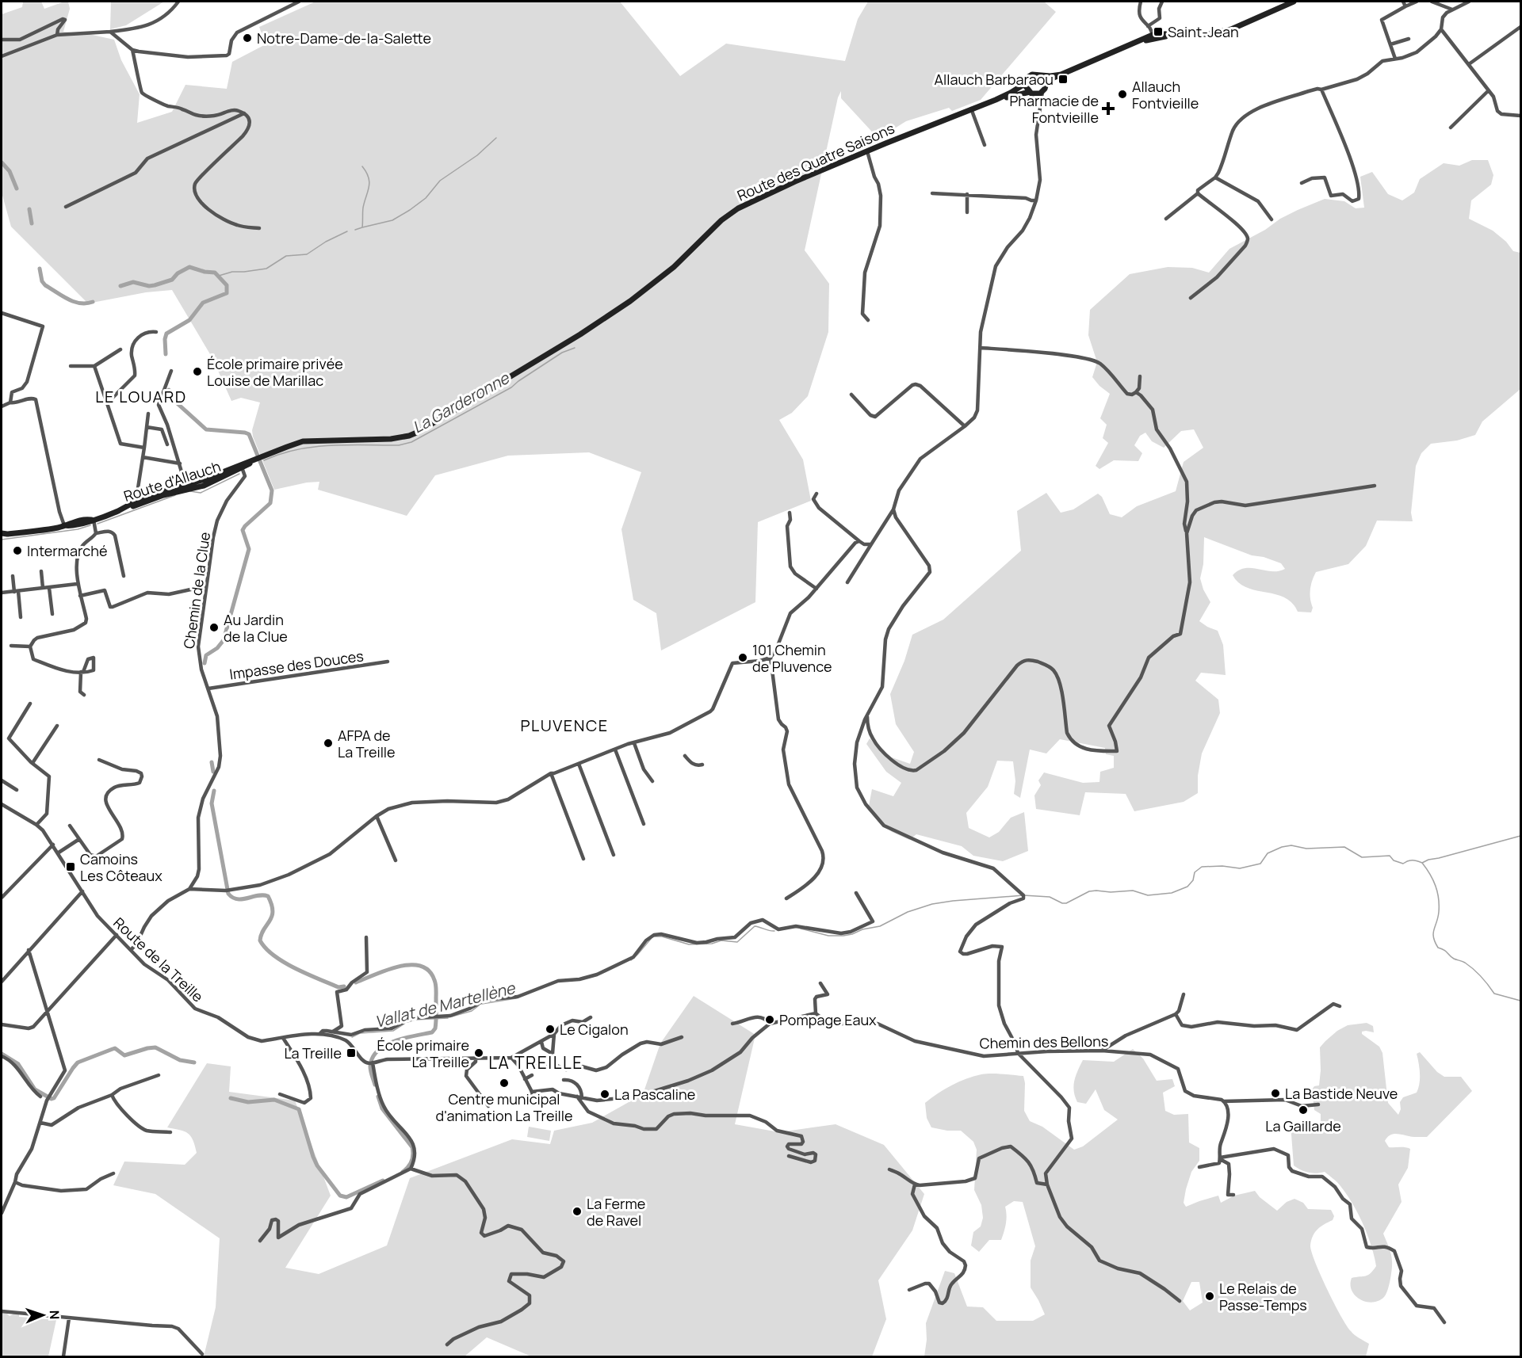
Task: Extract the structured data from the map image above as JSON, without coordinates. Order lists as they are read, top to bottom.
{
  "streets": {
    "main road": ["Route des Quatre Saisons", "Route d'Allauch"],
    "street": [
      "Chemin de la Clue",
      "Impasse des Douces",
      "Route de la Treille",
      "Chemin des Bellons"
    ]
  },
  "crossings": [
    ["Route des Quatre Saisons", "Route d'Allauch"],
    ["Route d'Allauch", "Chemin de la Clue"],
    ["Chemin de la Clue", "Impasse des Douces"]
  ],
  "districts": ["LE LOUARD", "PLUVENCE", "LA TREILLE"],
  "water": ["La Garderonne", "Vallat de Martellène"],
  "places": {
    "transit": [
      "Saint-Jean",
      "Allauch Barbaraou",
      "Camoins Les Côteaux",
      "La Treille"
    ],
    "other": [
      "Notre-Dame-de-la-Salette",
      "Allauch Fontvieille",
      "École primaire privée Louise de Marillac",
      "Intermarché",
      "Au Jardin de la Clue",
      "101 Chemin de Pluvence",
      "AFPA de La Treille",
      "Pompage Eaux",
      "Le Cigalon",
      "École primaire La Treille",
      "Centre municipal d'animation La Treille",
      "La Bastide Neuve",
      "La Pascaline",
      "La Gaillarde",
      "La Ferme de Ravel",
      "Le Relais de Passe-Temps"
    ],
    "health": ["Pharmacie de Fontvieille"]
  },
  "north": "right"
}
